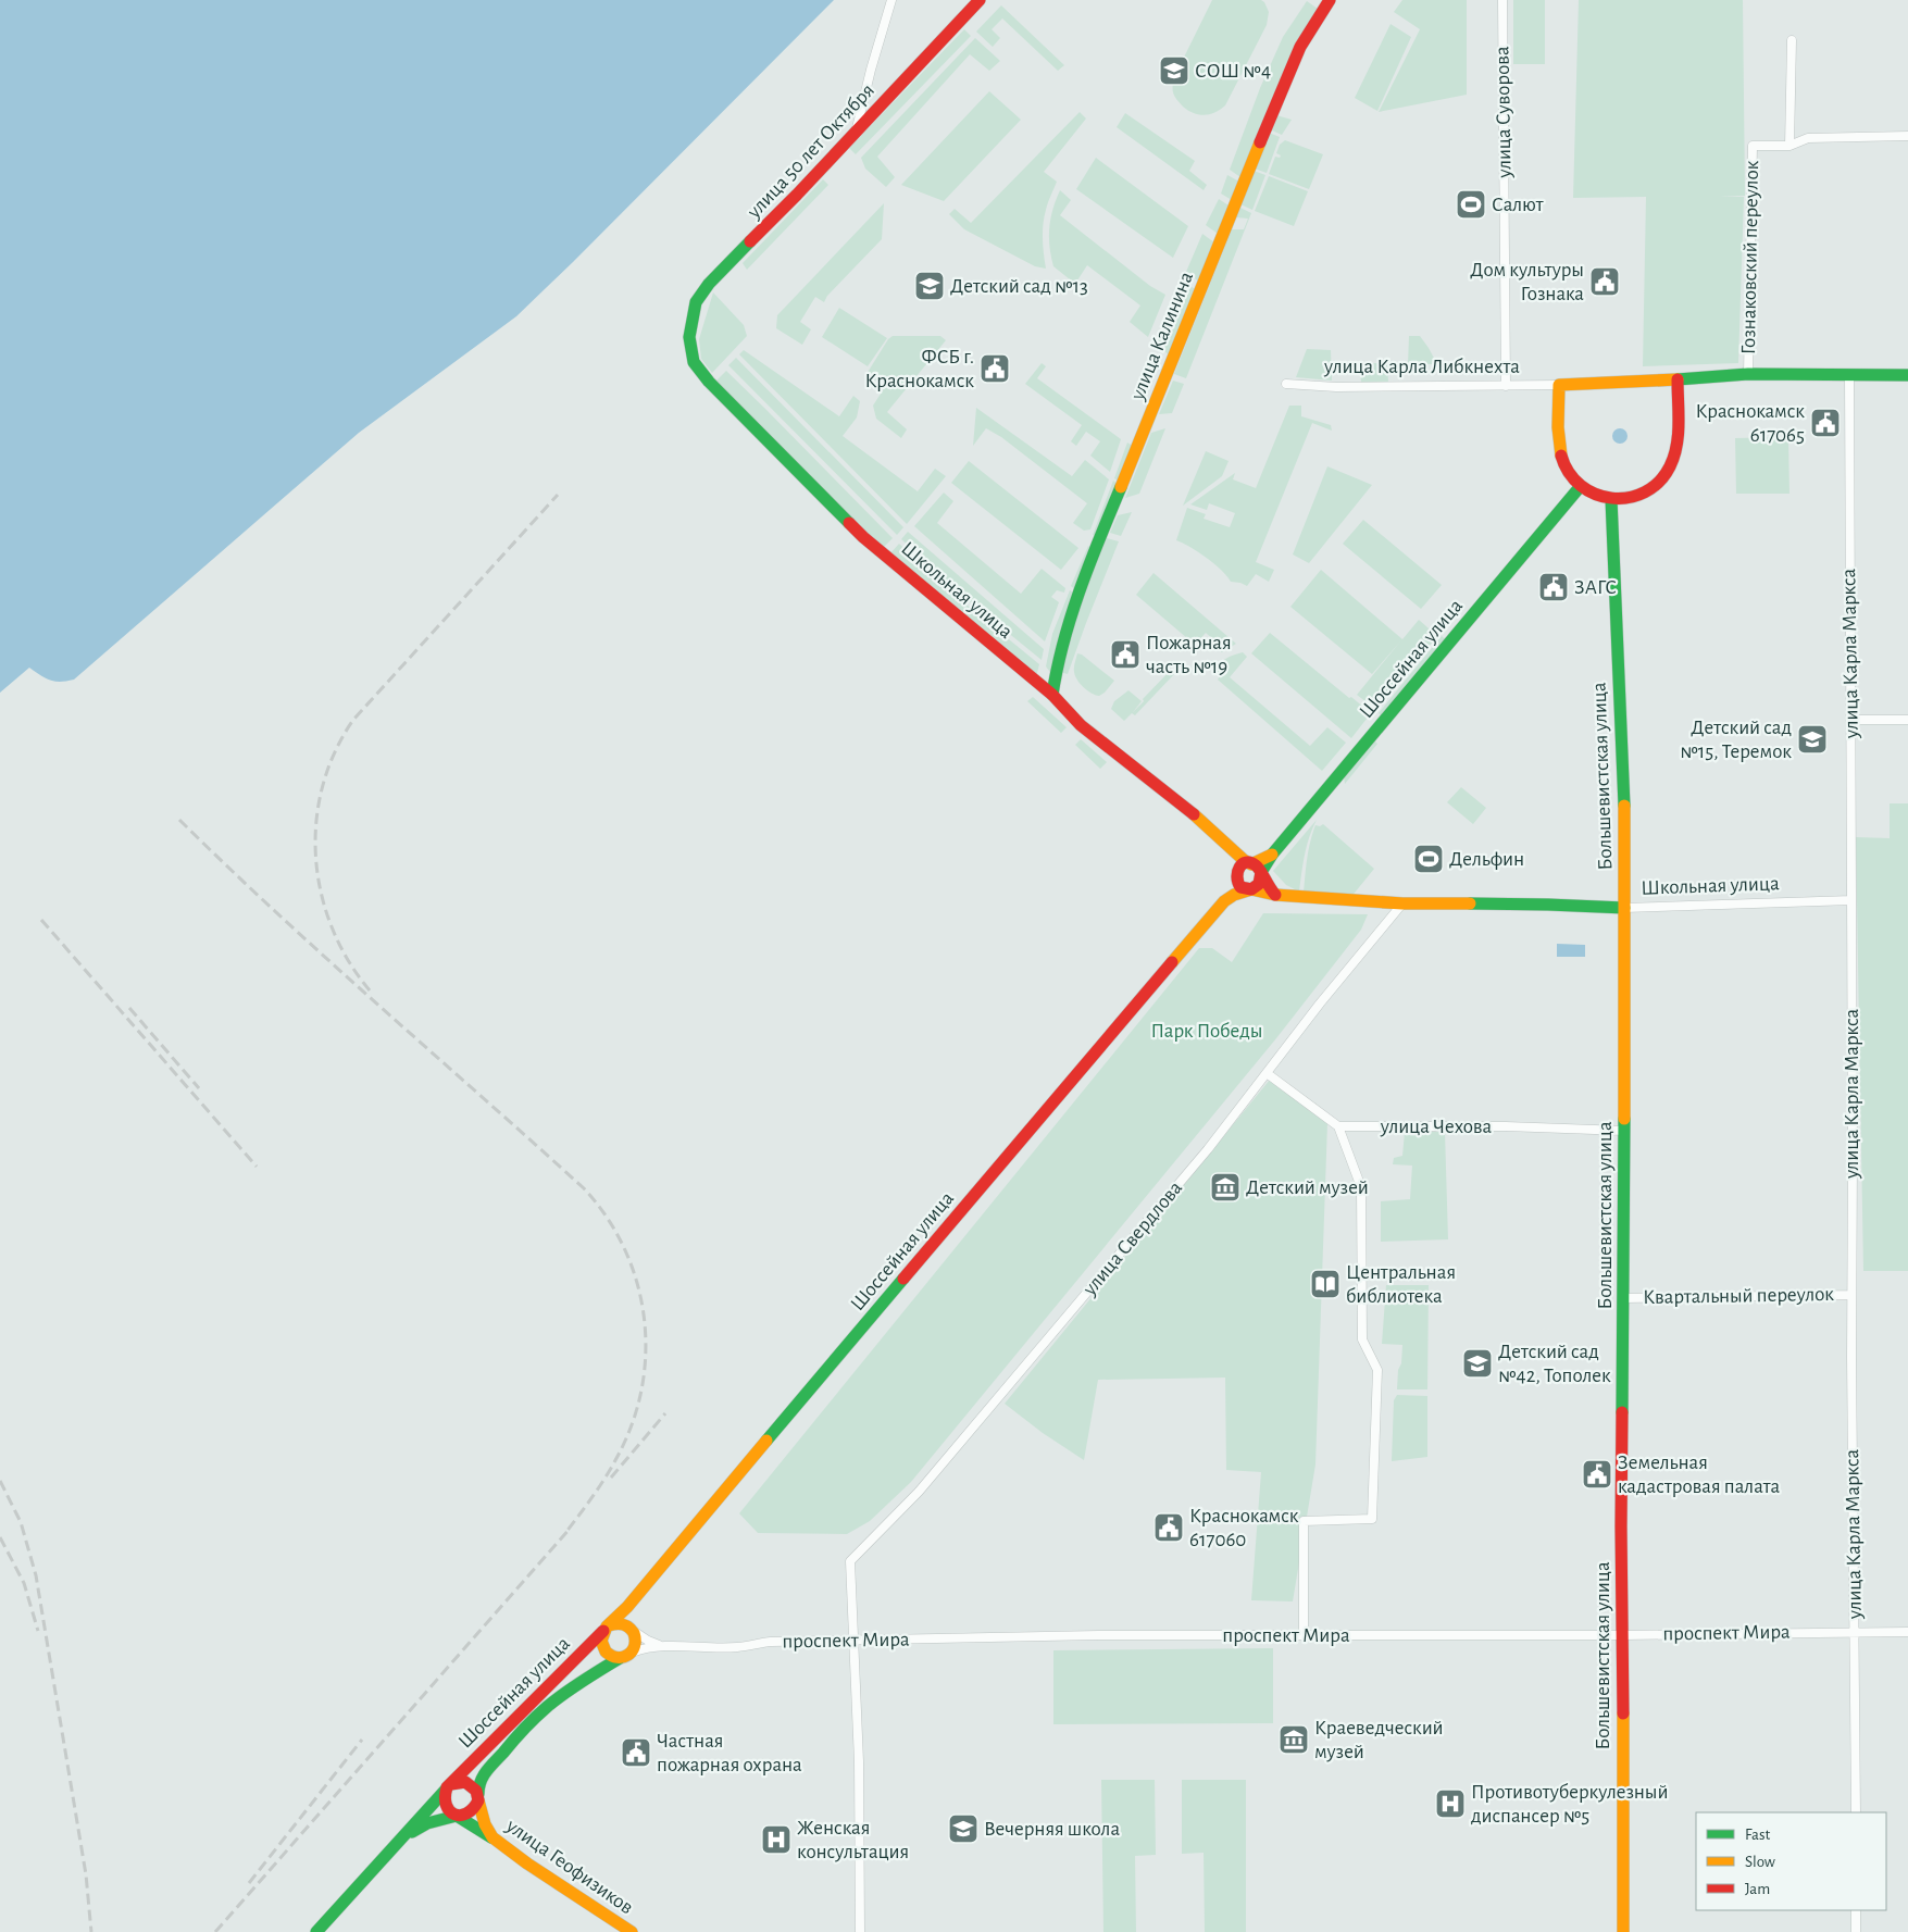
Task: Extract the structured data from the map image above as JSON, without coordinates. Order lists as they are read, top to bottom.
{
  "streets": {
    "street": [
      "улица Суворова",
      "улица 50 лет Октября",
      "Гознаковский переулок",
      "улица Калинина",
      "улица Карла Либкнехта",
      "Школьная улица",
      "улица Карла Маркса",
      "Шоссейная улица",
      "Большевистская улица",
      "улица Чехова",
      "улица Свердлова",
      "Квартальный переулок",
      "проспект Мира",
      "улица Геофизиков"
    ]
  },
  "crossings": [
    ["улица Суворова", "улица Карла Либкнехта"],
    ["улица 50 лет Октября", "Школьная улица"],
    ["улица Калинина", "Школьная улица"],
    ["улица Карла Либкнехта", "Шоссейная улица"],
    ["улица Карла Либкнехта", "Большевистская улица"],
    ["Школьная улица", "улица Карла Маркса"],
    ["Школьная улица", "Шоссейная улица"],
    ["Школьная улица", "Большевистская улица"],
    ["Школьная улица", "улица Свердлова"],
    ["улица Карла Маркса", "Квартальный переулок"],
    ["улица Карла Маркса", "проспект Мира"],
    ["Шоссейная улица", "Большевистская улица"],
    ["Шоссейная улица", "проспект Мира"],
    ["Шоссейная улица", "улица Геофизиков"],
    ["Большевистская улица", "улица Чехова"],
    ["Большевистская улица", "Квартальный переулок"],
    ["Большевистская улица", "проспект Мира"],
    ["улица Свердлова", "проспект Мира"]
  ],
  "parks": ["Парк Победы"],
  "places": {
    "school or university": [
      "СОШ №4",
      "Детский сад №13",
      "Детский сад №15, Теремок",
      "Детский сад №42, Тополек",
      "Вечерняя школа"
    ],
    "sports": ["Салют", "Дельфин"],
    "public building": [
      "Дом культуры Гознака",
      "ФСБ г. Краснокамск",
      "Краснокамск 617065",
      "ЗАГС",
      "Пожарная часть №19",
      "Земельная кадастровая палата",
      "Краснокамск 617060",
      "Частная пожарная охрана"
    ],
    "museum": ["Детский музей", "Краеведческий музей"],
    "library": ["Центральная библиотека"],
    "hospital": ["Противотуберкулезный диспансер №5", "Женская консультация"]
  },
  "legend": ["Fast", "Slow", "Jam"]
}
